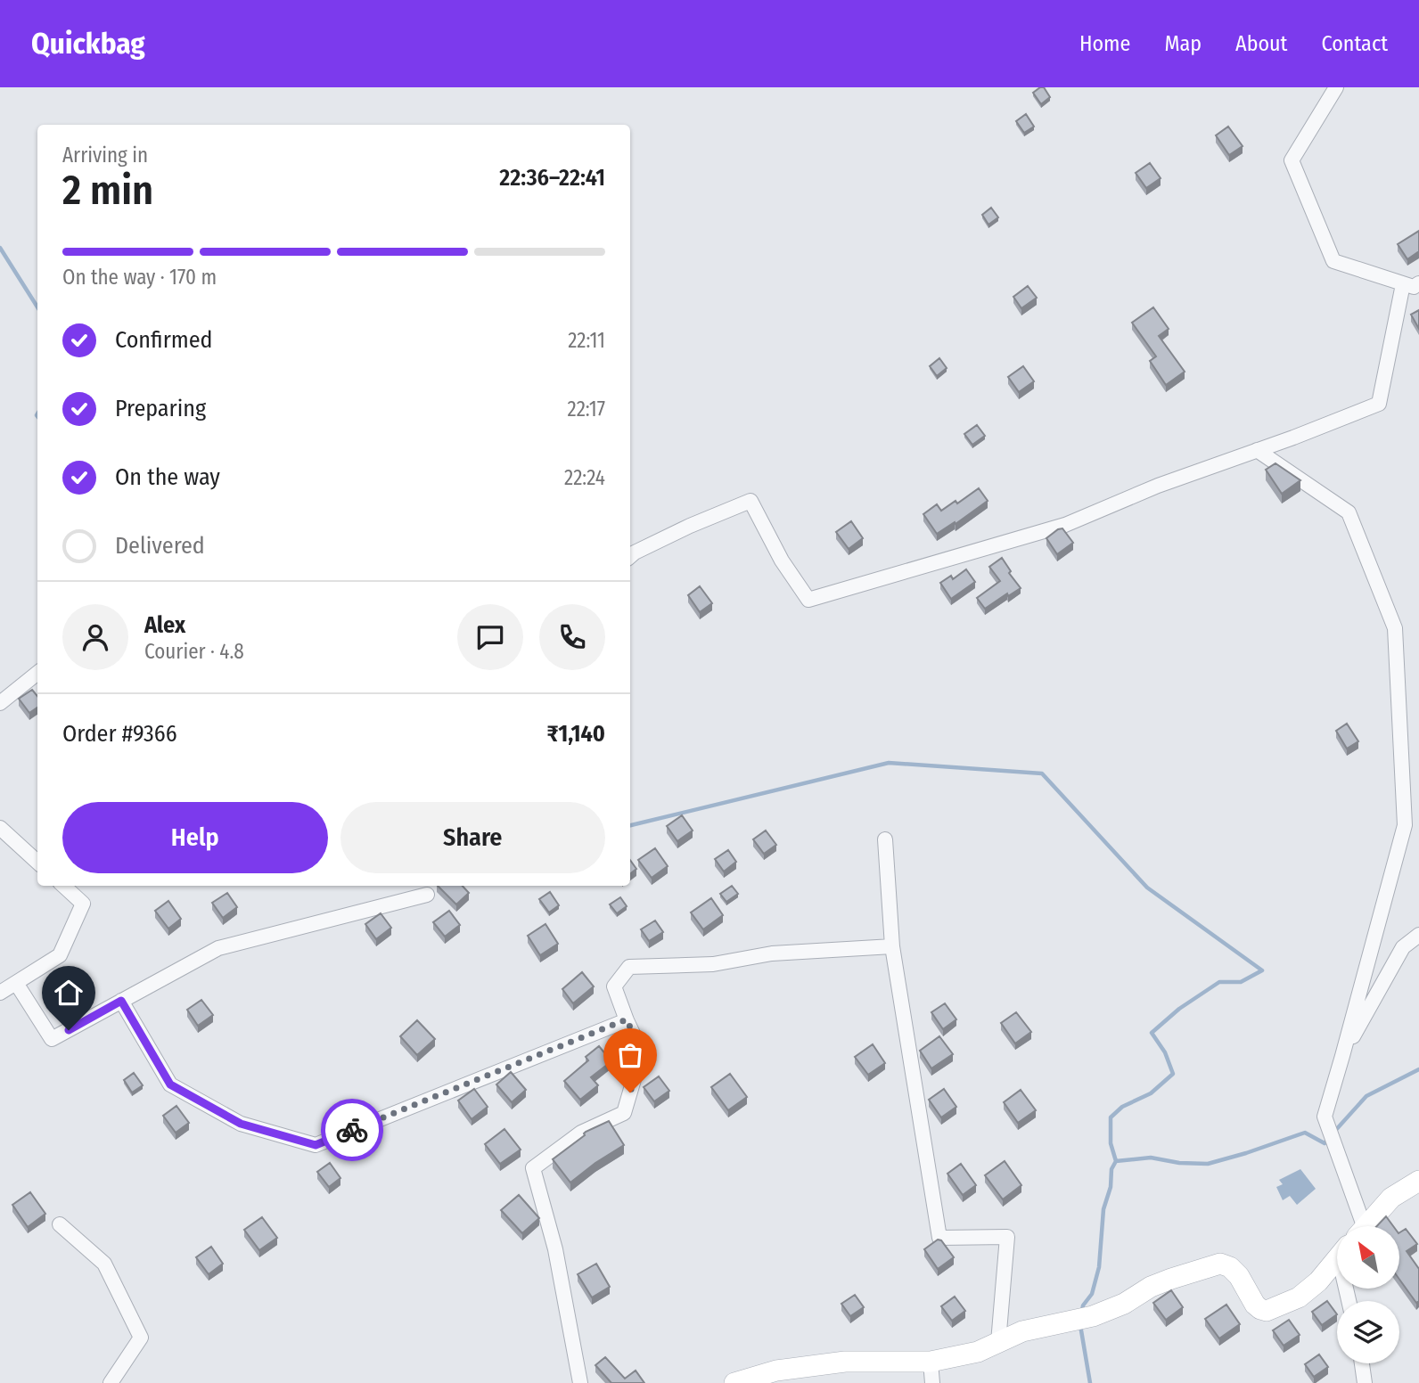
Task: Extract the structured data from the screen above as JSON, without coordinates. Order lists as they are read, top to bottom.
{
  "north": "top left",
  "page": {
    "header": "Quickbag",
    "nav": [
      "Home",
      "Map",
      "About",
      "Contact"
    ],
    "heading": ["2 min", "Arriving in", "22:36–22:41"],
    "panel": [
      "Alex",
      "Courier · 4.8",
      "Order #9366",
      "₹1,140"
    ],
    "bar": "On the way · 170 m",
    "list": [
      ["Confirmed", "22:11"],
      ["Preparing", "22:17"],
      ["On the way", "22:24"],
      "Delivered"
    ],
    "buttons": ["Help", "Share"]
  }
}
